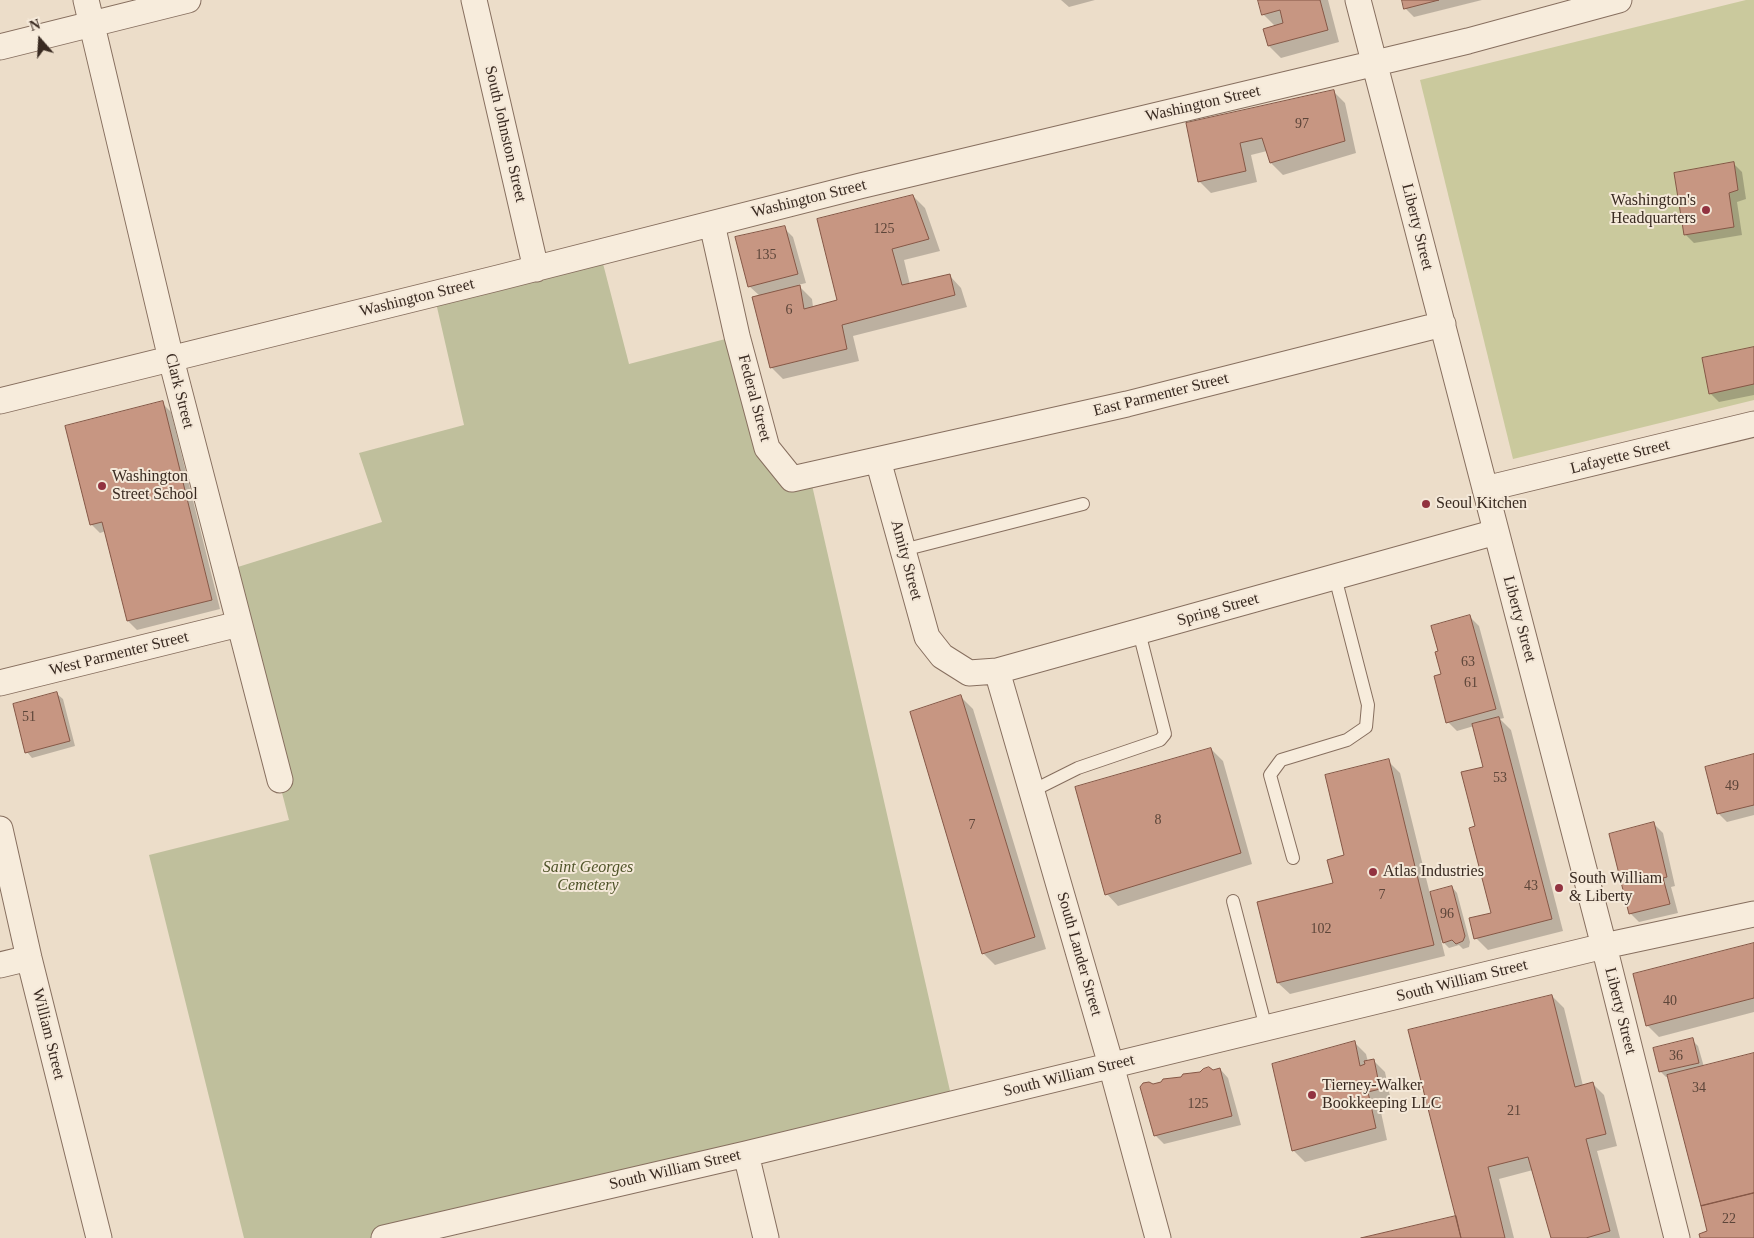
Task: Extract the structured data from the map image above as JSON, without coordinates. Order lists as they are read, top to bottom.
{
  "streets": {
    "street": [
      "Washington Street",
      "South Johnston Street",
      "Liberty Street",
      "Clark Street",
      "East Parmenter Street",
      "Federal Street",
      "Lafayette Street",
      "Amity Street",
      "Spring Street",
      "West Parmenter Street",
      "South Lander Street",
      "South William Street",
      "William Street"
    ]
  },
  "crossings": [
    ["Washington Street", "South Johnston Street"],
    ["Washington Street", "Liberty Street"],
    ["Washington Street", "Clark Street"],
    ["Washington Street", "Federal Street"],
    ["Liberty Street", "East Parmenter Street"],
    ["Liberty Street", "Lafayette Street"],
    ["Liberty Street", "Spring Street"],
    ["Liberty Street", "South William Street"],
    ["Clark Street", "West Parmenter Street"],
    ["East Parmenter Street", "Federal Street"],
    ["East Parmenter Street", "Amity Street"],
    ["Federal Street", "Amity Street"],
    ["Amity Street", "Spring Street"],
    ["Spring Street", "South Lander Street"],
    ["South Lander Street", "South William Street"]
  ],
  "parks": ["Saint Georges Cemetery"],
  "places": [
    "Washington's Headquarters",
    "Washington Street School",
    "Seoul Kitchen",
    "Atlas Industries",
    "South William & Liberty",
    "Tierney-Walker Bookkeeping LLC"
  ],
  "house_numbers": [
    "97",
    "125",
    "135",
    "6",
    "63",
    "61",
    "51",
    "53",
    "49",
    "8",
    "7",
    "43",
    "7",
    "96",
    "102",
    "40",
    "36",
    "34",
    "125",
    "21",
    "22"
  ],
  "north": "top"
}
